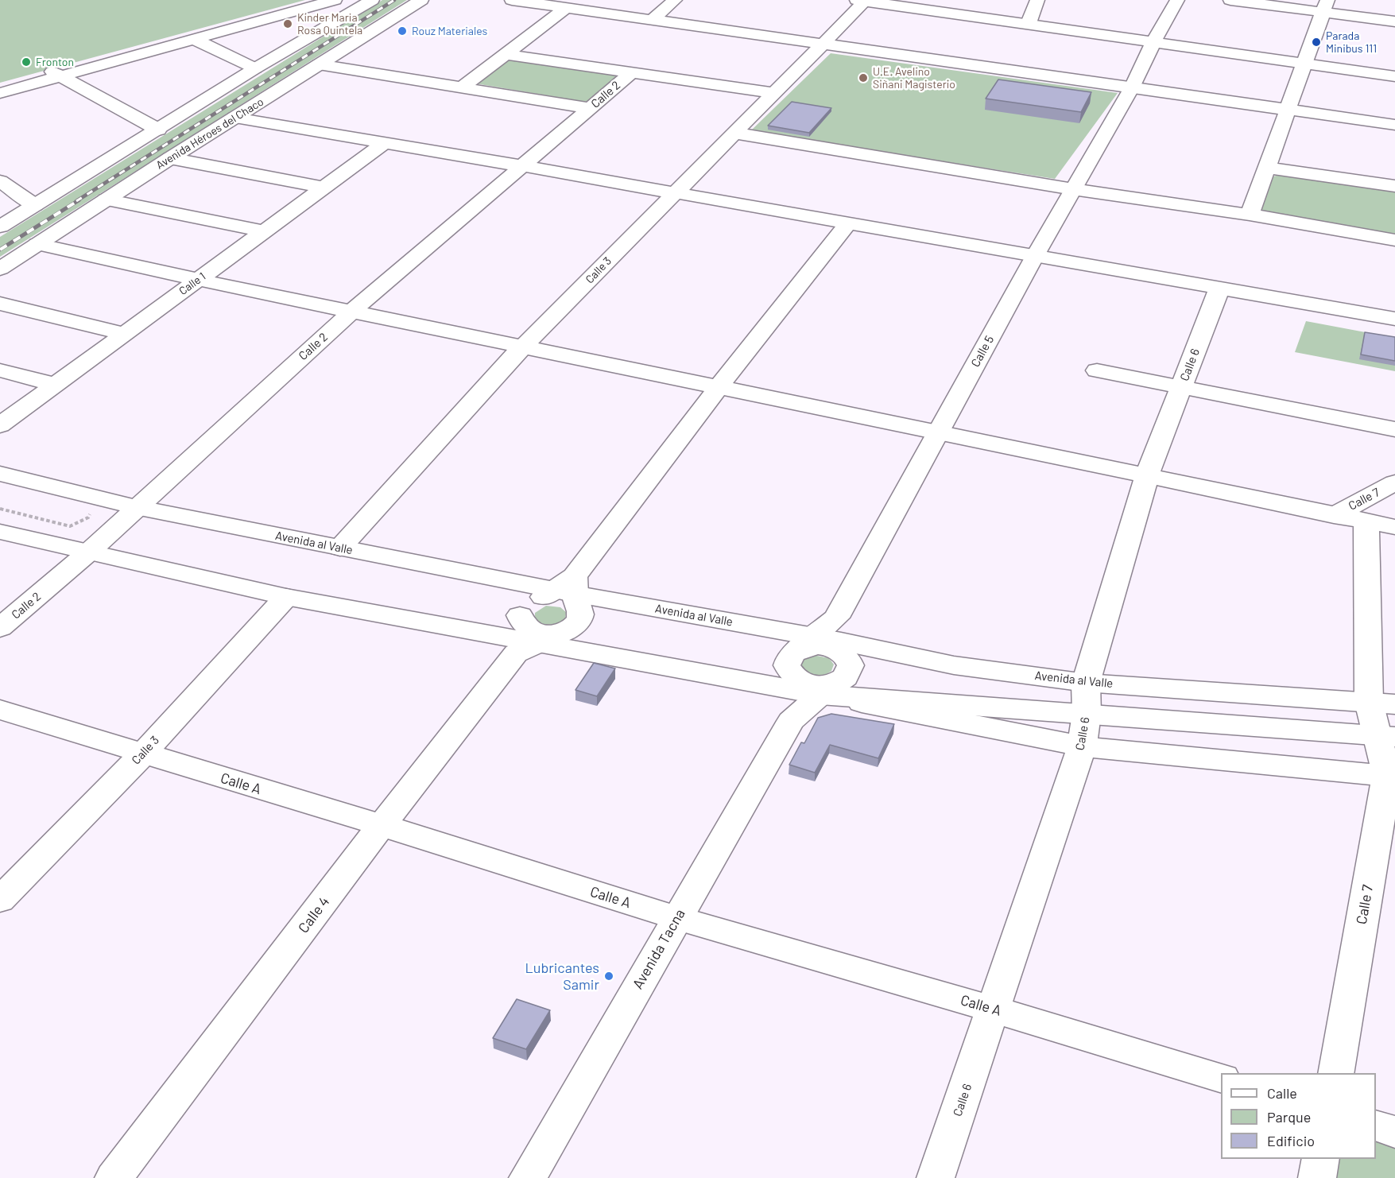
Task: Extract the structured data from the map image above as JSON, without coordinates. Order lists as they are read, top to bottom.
{
  "streets": {
    "street": [
      "Calle 2",
      "Avenida Héroes del Chaco",
      "Calle 3",
      "Calle 1",
      "Calle 5",
      "Calle 6",
      "Calle 7",
      "Avenida al Valle",
      "Calle A",
      "Calle 4",
      "Avenida Tacna"
    ]
  },
  "crossings": [
    ["Calle 2", "Avenida al Valle"],
    ["Calle 3", "Avenida al Valle"],
    ["Calle 3", "Calle A"],
    ["Calle 5", "Avenida al Valle"],
    ["Calle 6", "Avenida al Valle"],
    ["Calle 6", "Calle A"],
    ["Calle 7", "Avenida al Valle"],
    ["Avenida al Valle", "Calle 4"],
    ["Avenida al Valle", "Avenida Tacna"],
    ["Calle A", "Calle 4"],
    ["Calle A", "Avenida Tacna"]
  ],
  "places": [
    "Kinder Maria Rosa Quintela",
    "Rouz Materiales",
    "Parada Minibus 111",
    "Fronton",
    "U.E. Avelino Siñani Magisterio",
    "Lubricantes Samir"
  ],
  "legend": ["Calle", "Parque", "Edificio"]
}
